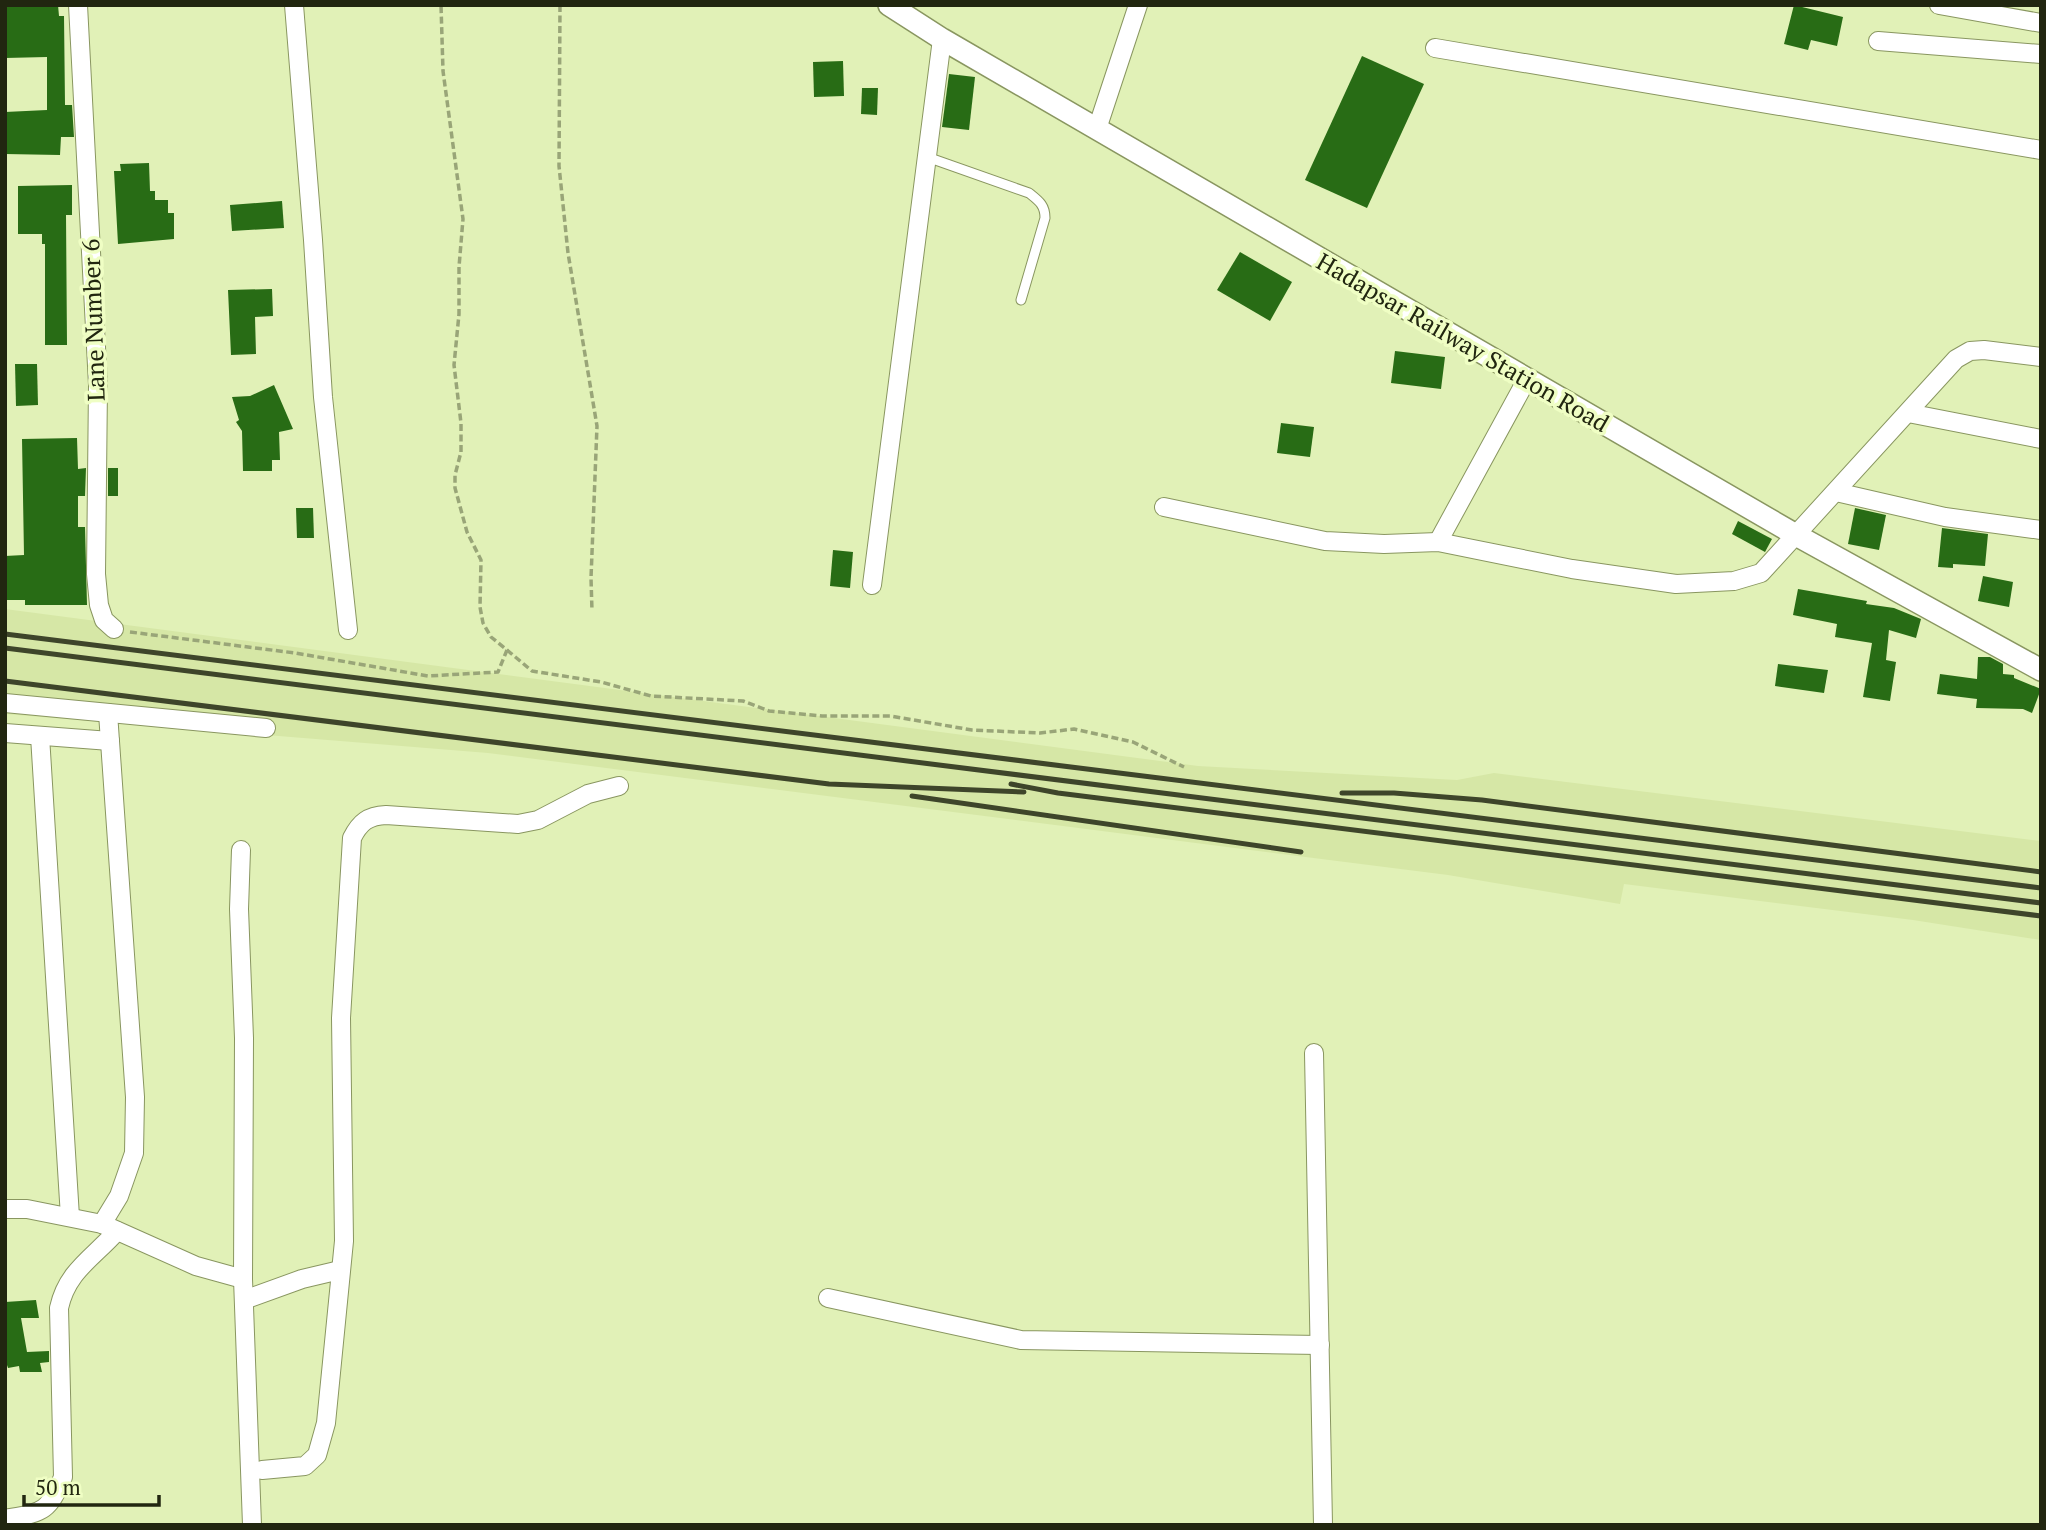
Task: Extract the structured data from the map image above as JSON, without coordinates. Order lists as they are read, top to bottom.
{
  "streets": {
    "street": ["Lane Number 6", "Hadapsar Railway Station Road"]
  },
  "scale_bar": "50 m"
}
